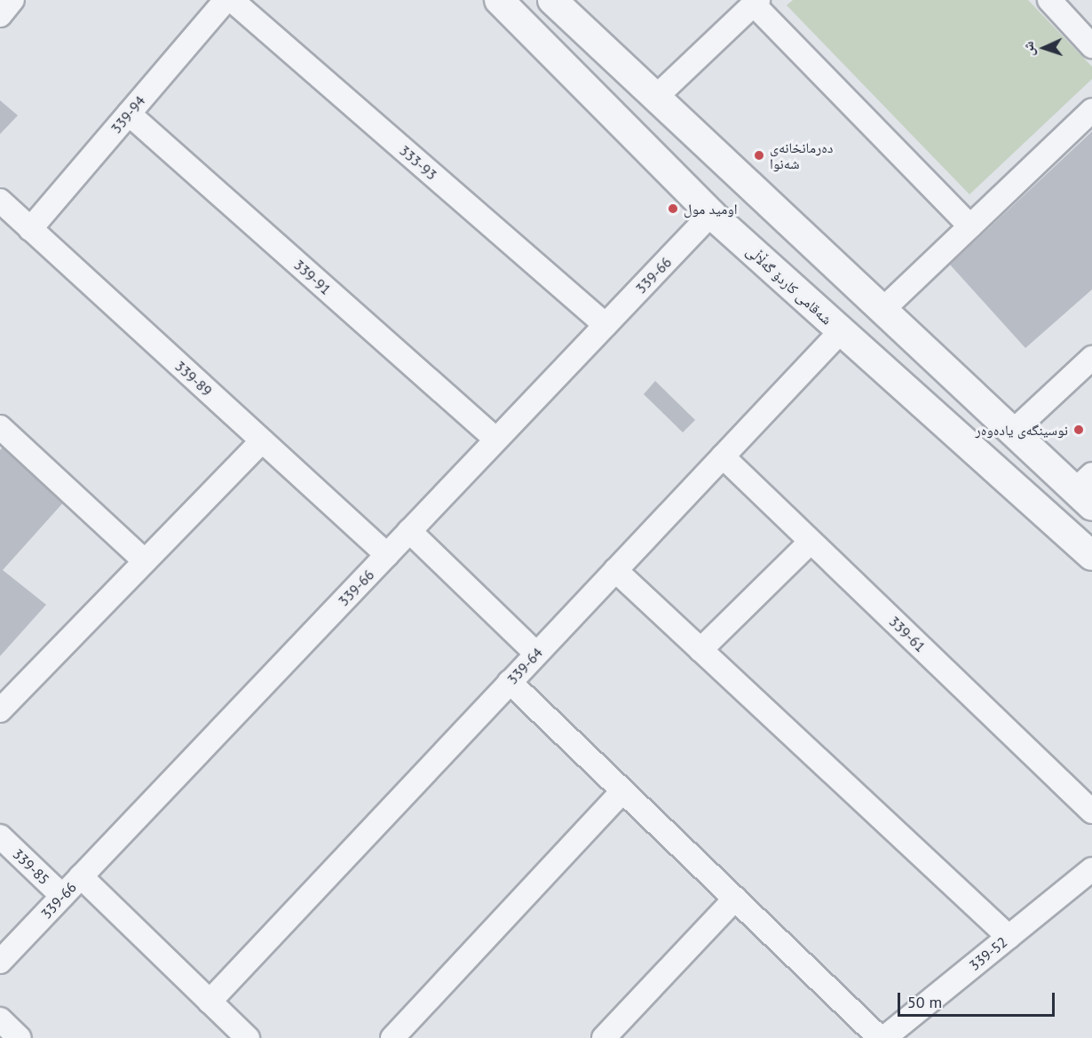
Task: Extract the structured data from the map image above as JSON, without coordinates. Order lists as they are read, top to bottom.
{
  "streets": {
    "street": [
      "339-94",
      "333-93",
      "339-66",
      "339-91",
      "شەقامی کاردۆ گەڵاڵی",
      "339-89",
      "339-61",
      "339-64",
      "339-85",
      "339-52"
    ]
  },
  "crossings": [
    ["339-94", "339-91"],
    ["339-94", "339-89"],
    ["333-93", "339-66"],
    ["339-66", "339-91"],
    ["339-66", "شەقامی کاردۆ گەڵاڵی"],
    ["339-66", "339-89"],
    ["339-66", "339-85"],
    ["شەقامی کاردۆ گەڵاڵی", "339-64"],
    ["339-61", "339-64"]
  ],
  "places": ["دەرمانخانەی شەنوا", "اوميد مول", "نوسینگەی یادەوەر"],
  "scale_bar": "50 m",
  "north": "left"
}
